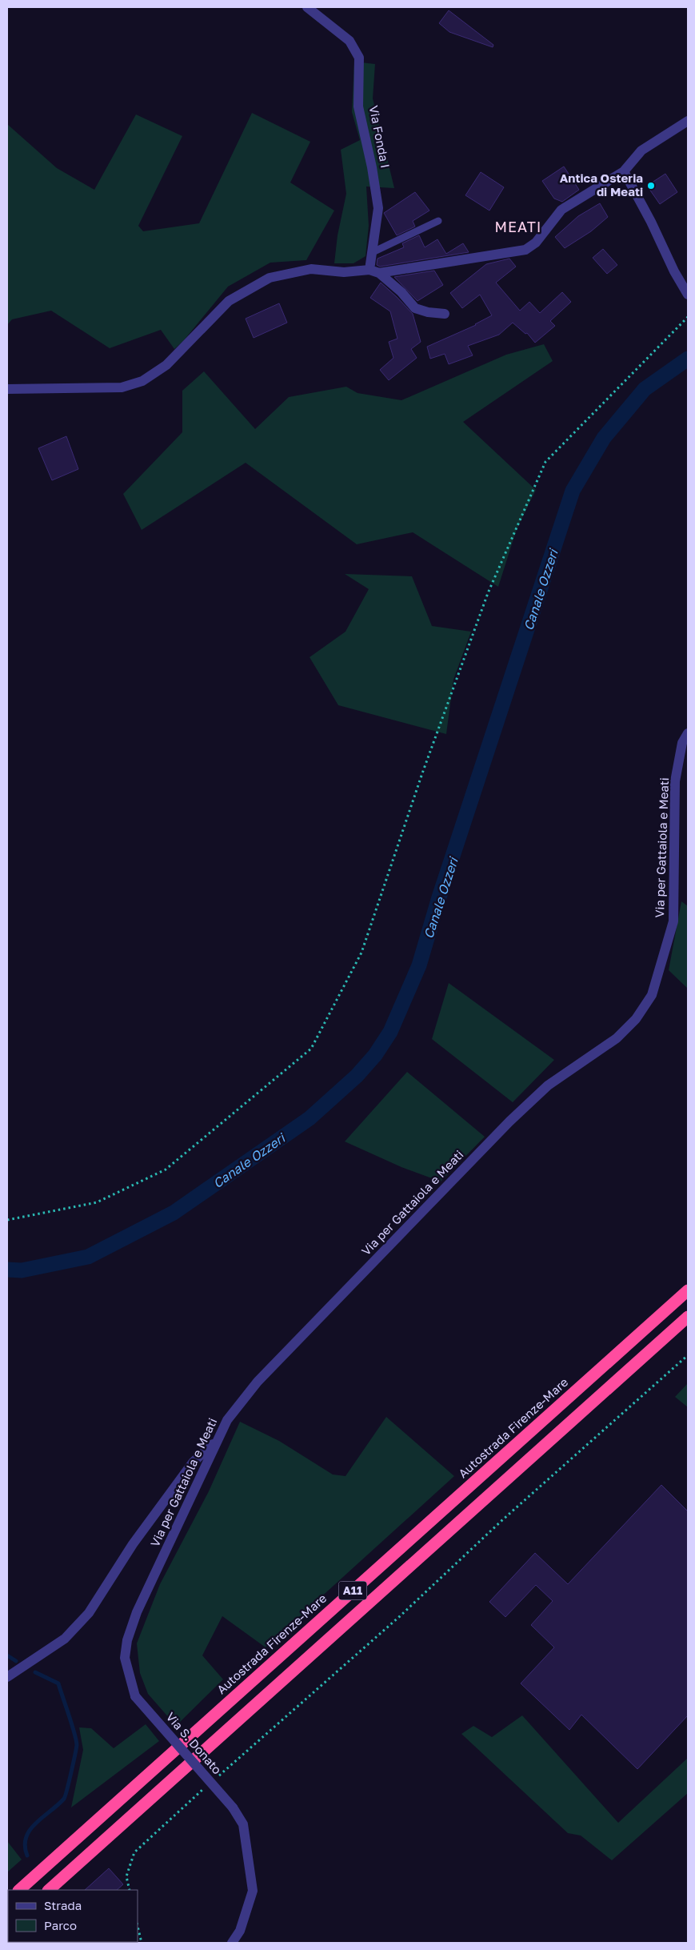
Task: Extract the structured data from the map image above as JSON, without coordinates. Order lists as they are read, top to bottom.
{
  "streets": {
    "highway": ["Autostrada Firenze-Mare", "A11"],
    "street": ["Via Fonda I", "Via per Gattaiola e Meati", "Via S. Donato"]
  },
  "crossings": [
    ["Via per Gattaiola e Meati", "Via S. Donato"]
  ],
  "districts": ["MEATI"],
  "water": ["Canale Ozzeri"],
  "places": ["Antica Osteria di Meati"],
  "legend": ["Strada", "Parco"]
}
